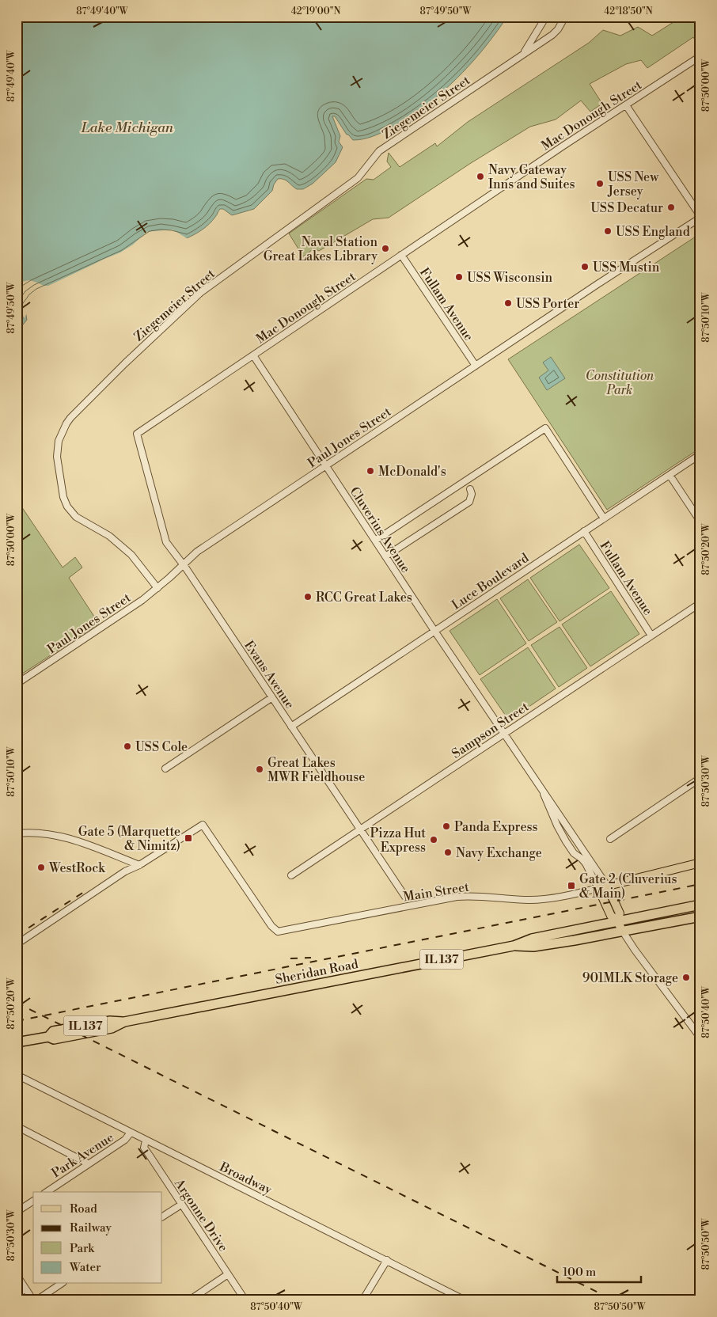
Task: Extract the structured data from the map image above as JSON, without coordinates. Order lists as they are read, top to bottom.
{
  "streets": {
    "highway": ["IL 137", "Sheridan Road"],
    "street": [
      "Ziegemeier Street",
      "Mac Donough Street",
      "Fullam Avenue",
      "Paul Jones Street",
      "Cluverius Avenue",
      "Luce Boulevard",
      "Evans Avenue",
      "Sampson Street",
      "Main Street",
      "Park Avenue",
      "Broadway",
      "Argonne Drive"
    ]
  },
  "crossings": [
    ["Ziegemeier Street", "Paul Jones Street"],
    ["Mac Donough Street", "Fullam Avenue"],
    ["Mac Donough Street", "Cluverius Avenue"],
    ["Mac Donough Street", "Evans Avenue"],
    ["Fullam Avenue", "Paul Jones Street"],
    ["Fullam Avenue", "Luce Boulevard"],
    ["Fullam Avenue", "Sampson Street"],
    ["Paul Jones Street", "Cluverius Avenue"],
    ["Paul Jones Street", "Evans Avenue"],
    ["Cluverius Avenue", "Luce Boulevard"],
    ["Cluverius Avenue", "Sampson Street"],
    ["Luce Boulevard", "Evans Avenue"],
    ["Evans Avenue", "Sampson Street"],
    ["IL 137", "Sheridan Road"],
    ["Park Avenue", "Broadway"],
    ["Broadway", "Argonne Drive"]
  ],
  "water": ["Lake Michigan"],
  "parks": ["Constitution Park"],
  "places": {
    "other": [
      "Navy Gateway Inns and Suites",
      "USS New Jersey",
      "USS Decatur",
      "USS England",
      "Naval Station Great Lakes Library",
      "USS Mustin",
      "USS Wisconsin",
      "USS Porter",
      "McDonald's",
      "RCC Great Lakes",
      "USS Cole",
      "Great Lakes MWR Fieldhouse",
      "Panda Express",
      "Pizza Hut Express",
      "Navy Exchange",
      "WestRock",
      "901MLK Storage"
    ],
    "transit": ["Gate 5 (Marquette & Nimitz)", "Gate 2 (Cluverius & Main)"]
  },
  "legend": [
    "Road",
    "Railway",
    "Park",
    "Water"
  ],
  "scale_bar": "100 m",
  "coordinates": [
    "87°49'40\"W",
    "42°19'00\"N",
    "87°49'50\"W",
    "42°18'50\"N",
    "87°50'00\"W",
    "87°50'10\"W",
    "87°50'20\"W",
    "87°50'30\"W",
    "87°50'40\"W",
    "87°50'50\"W"
  ]
}
